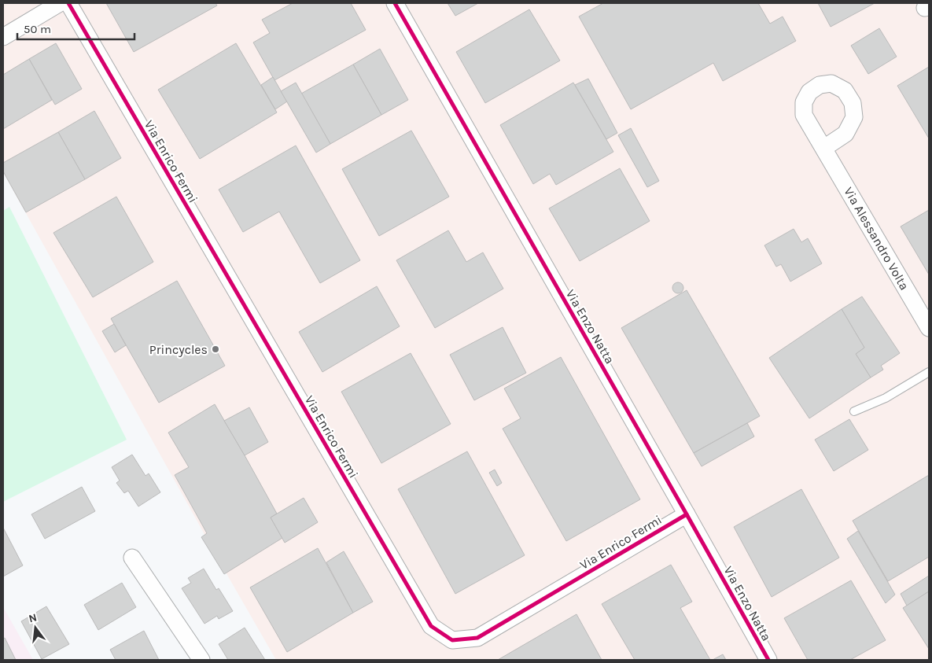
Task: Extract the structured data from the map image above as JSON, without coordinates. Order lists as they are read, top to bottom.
{
  "streets": {
    "street": ["Via Enrico Fermi", "Via Alessandro Volta", "Via Enzo Natta"]
  },
  "crossings": [
    ["Via Enrico Fermi", "Via Enzo Natta"]
  ],
  "places": ["Princycles"],
  "scale_bar": "50 m",
  "north": "top"
}
